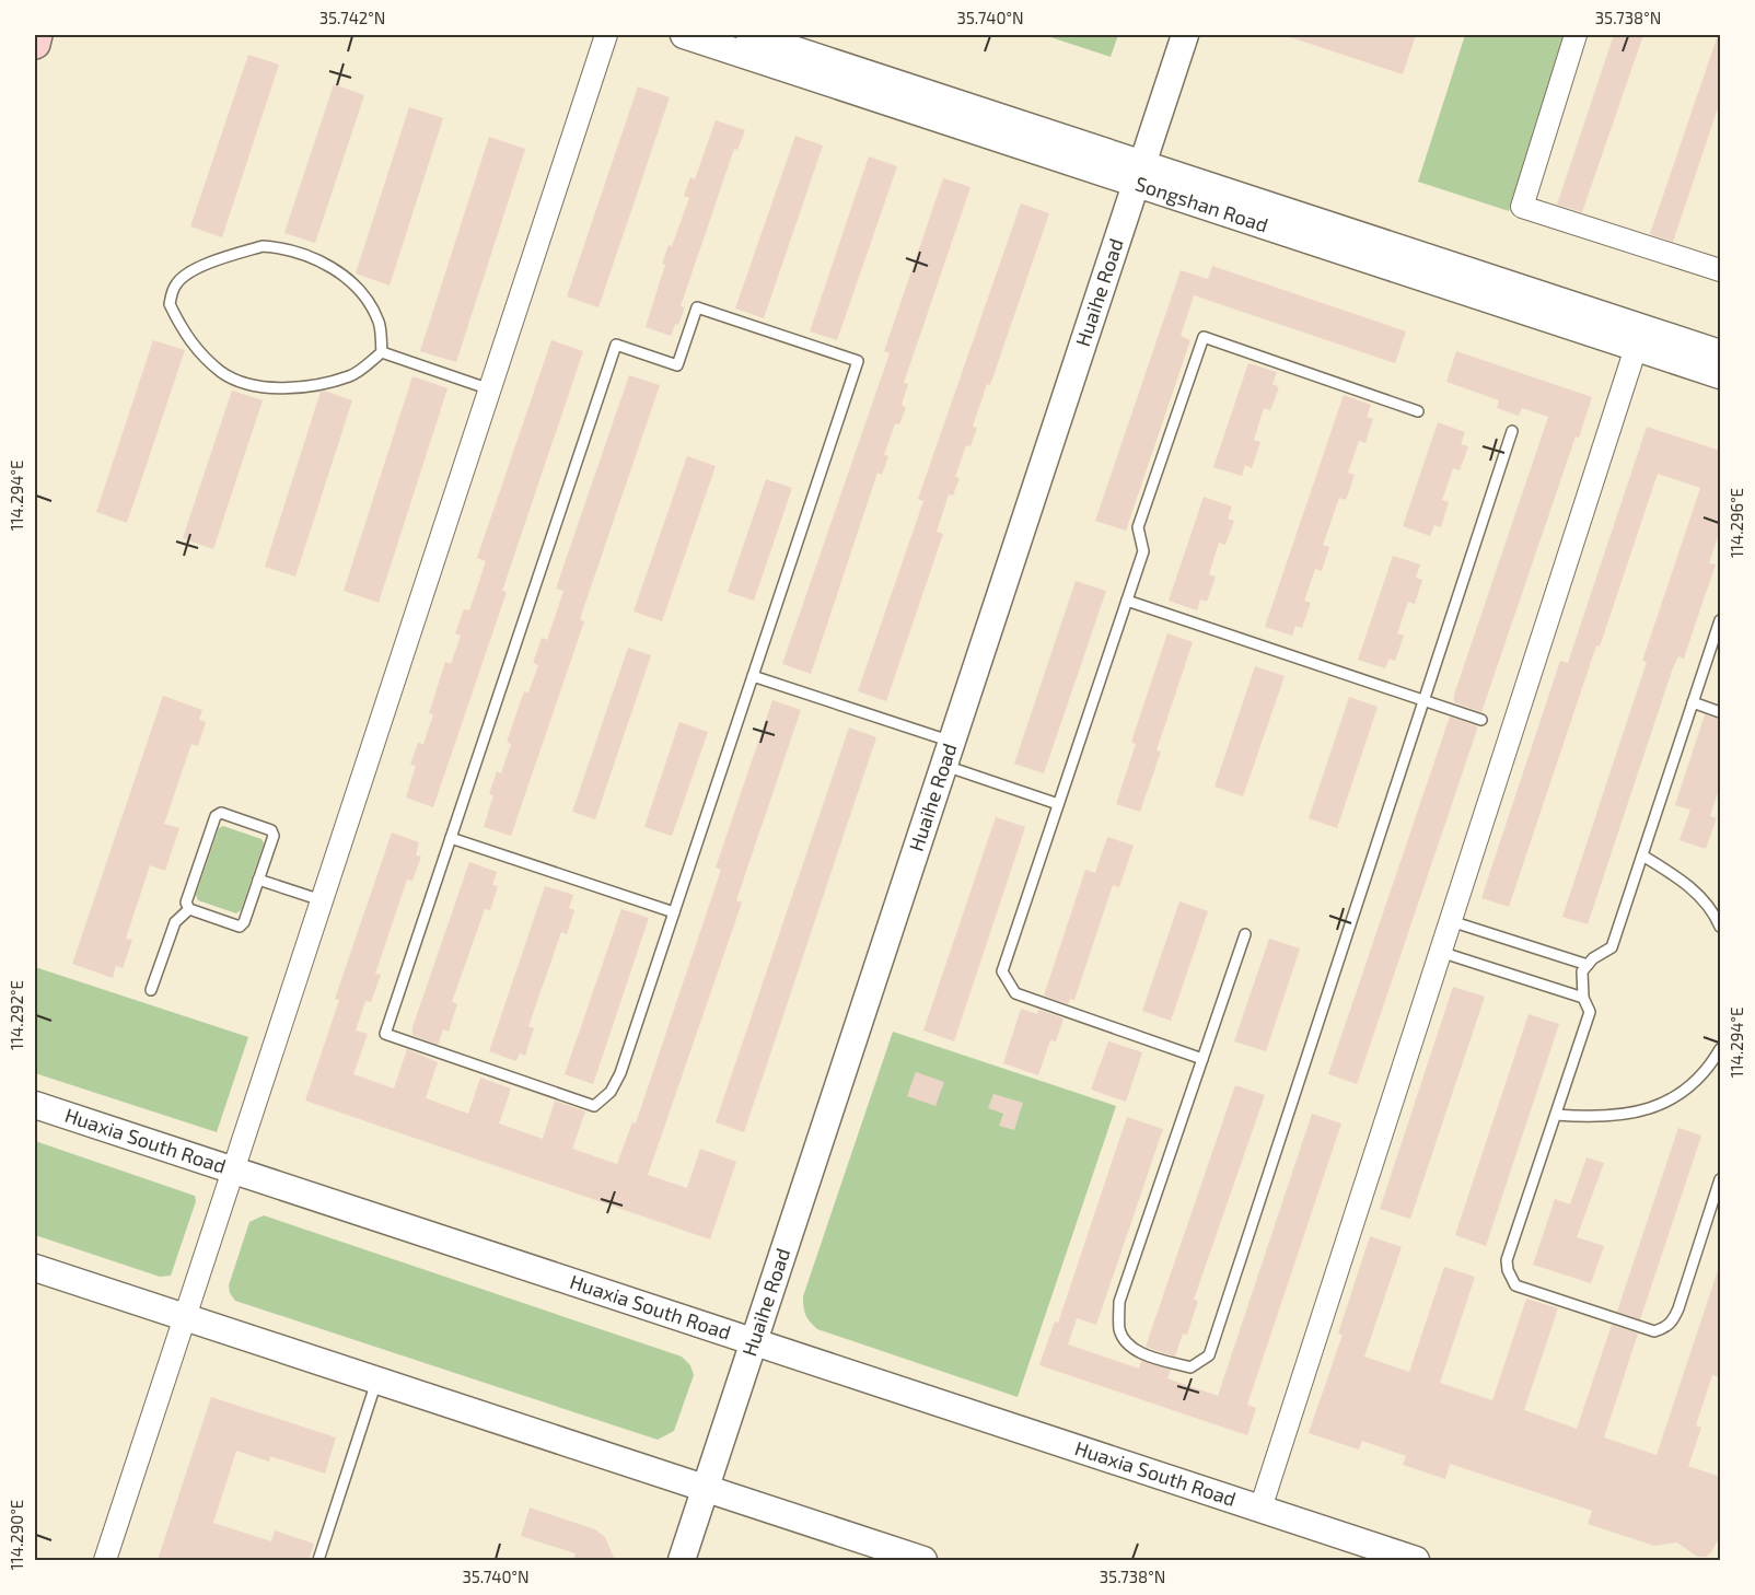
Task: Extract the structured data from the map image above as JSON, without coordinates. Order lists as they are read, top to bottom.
{
  "streets": {
    "street": ["Songshan Road", "Huaihe Road", "Huaxia South Road"]
  },
  "crossings": [
    ["Songshan Road", "Huaihe Road"],
    ["Huaihe Road", "Huaxia South Road"]
  ],
  "coordinates": [
    "35.742°N",
    "35.740°N",
    "35.738°N",
    "114.294°E",
    "114.296°E",
    "114.292°E",
    "114.290°E"
  ]
}
